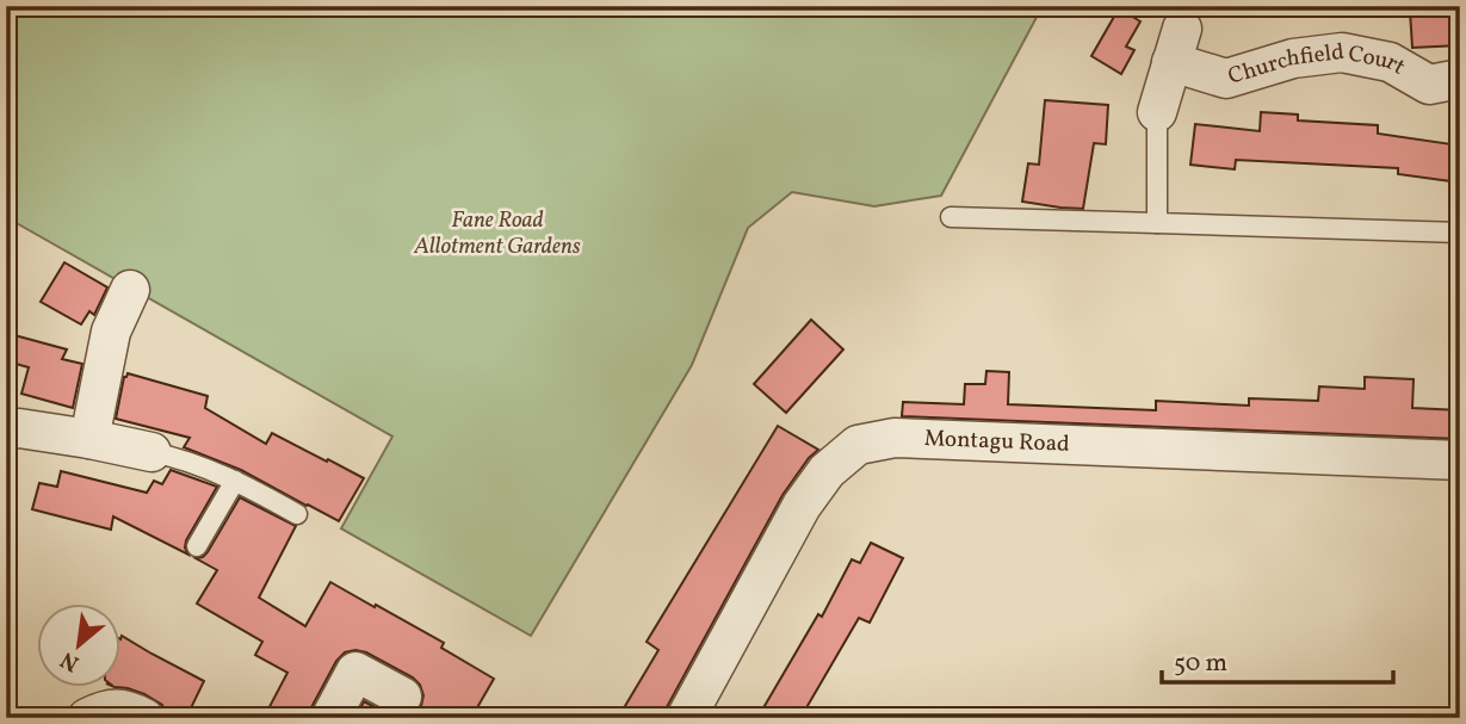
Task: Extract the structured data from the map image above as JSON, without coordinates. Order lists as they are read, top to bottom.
{
  "streets": {
    "street": ["Churchfield Court", "Montagu Road"]
  },
  "parks": ["Fane Road Allotment Gardens"],
  "scale_bar": "50 m",
  "north": "bottom left"
}
